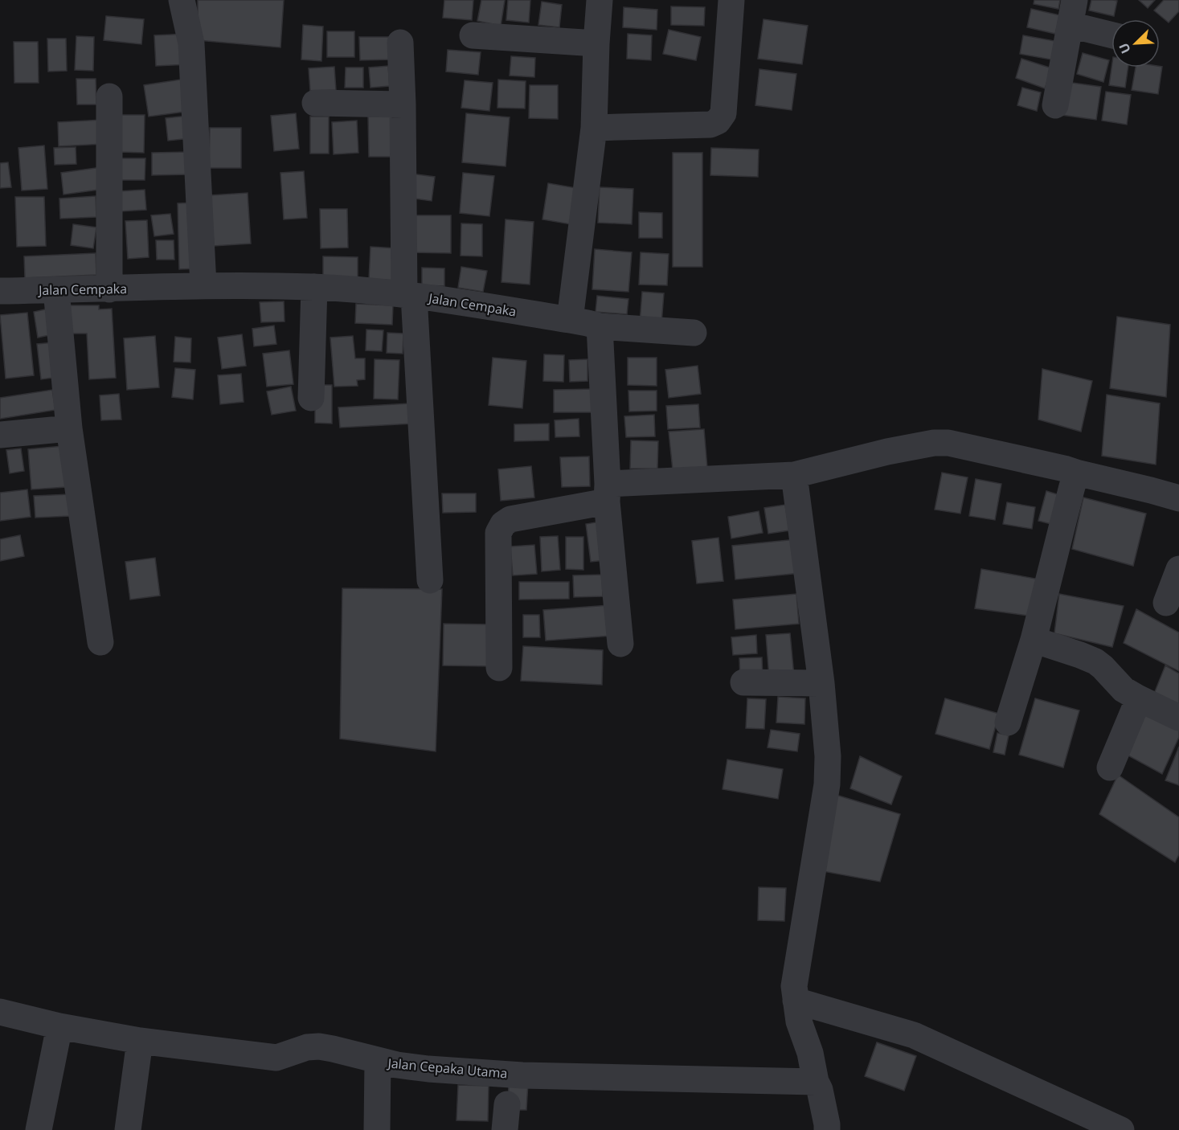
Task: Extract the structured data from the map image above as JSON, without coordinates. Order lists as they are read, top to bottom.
{
  "streets": {
    "street": ["Jalan Cempaka", "Jalan Cepaka Utama"]
  },
  "north": "bottom left"
}
